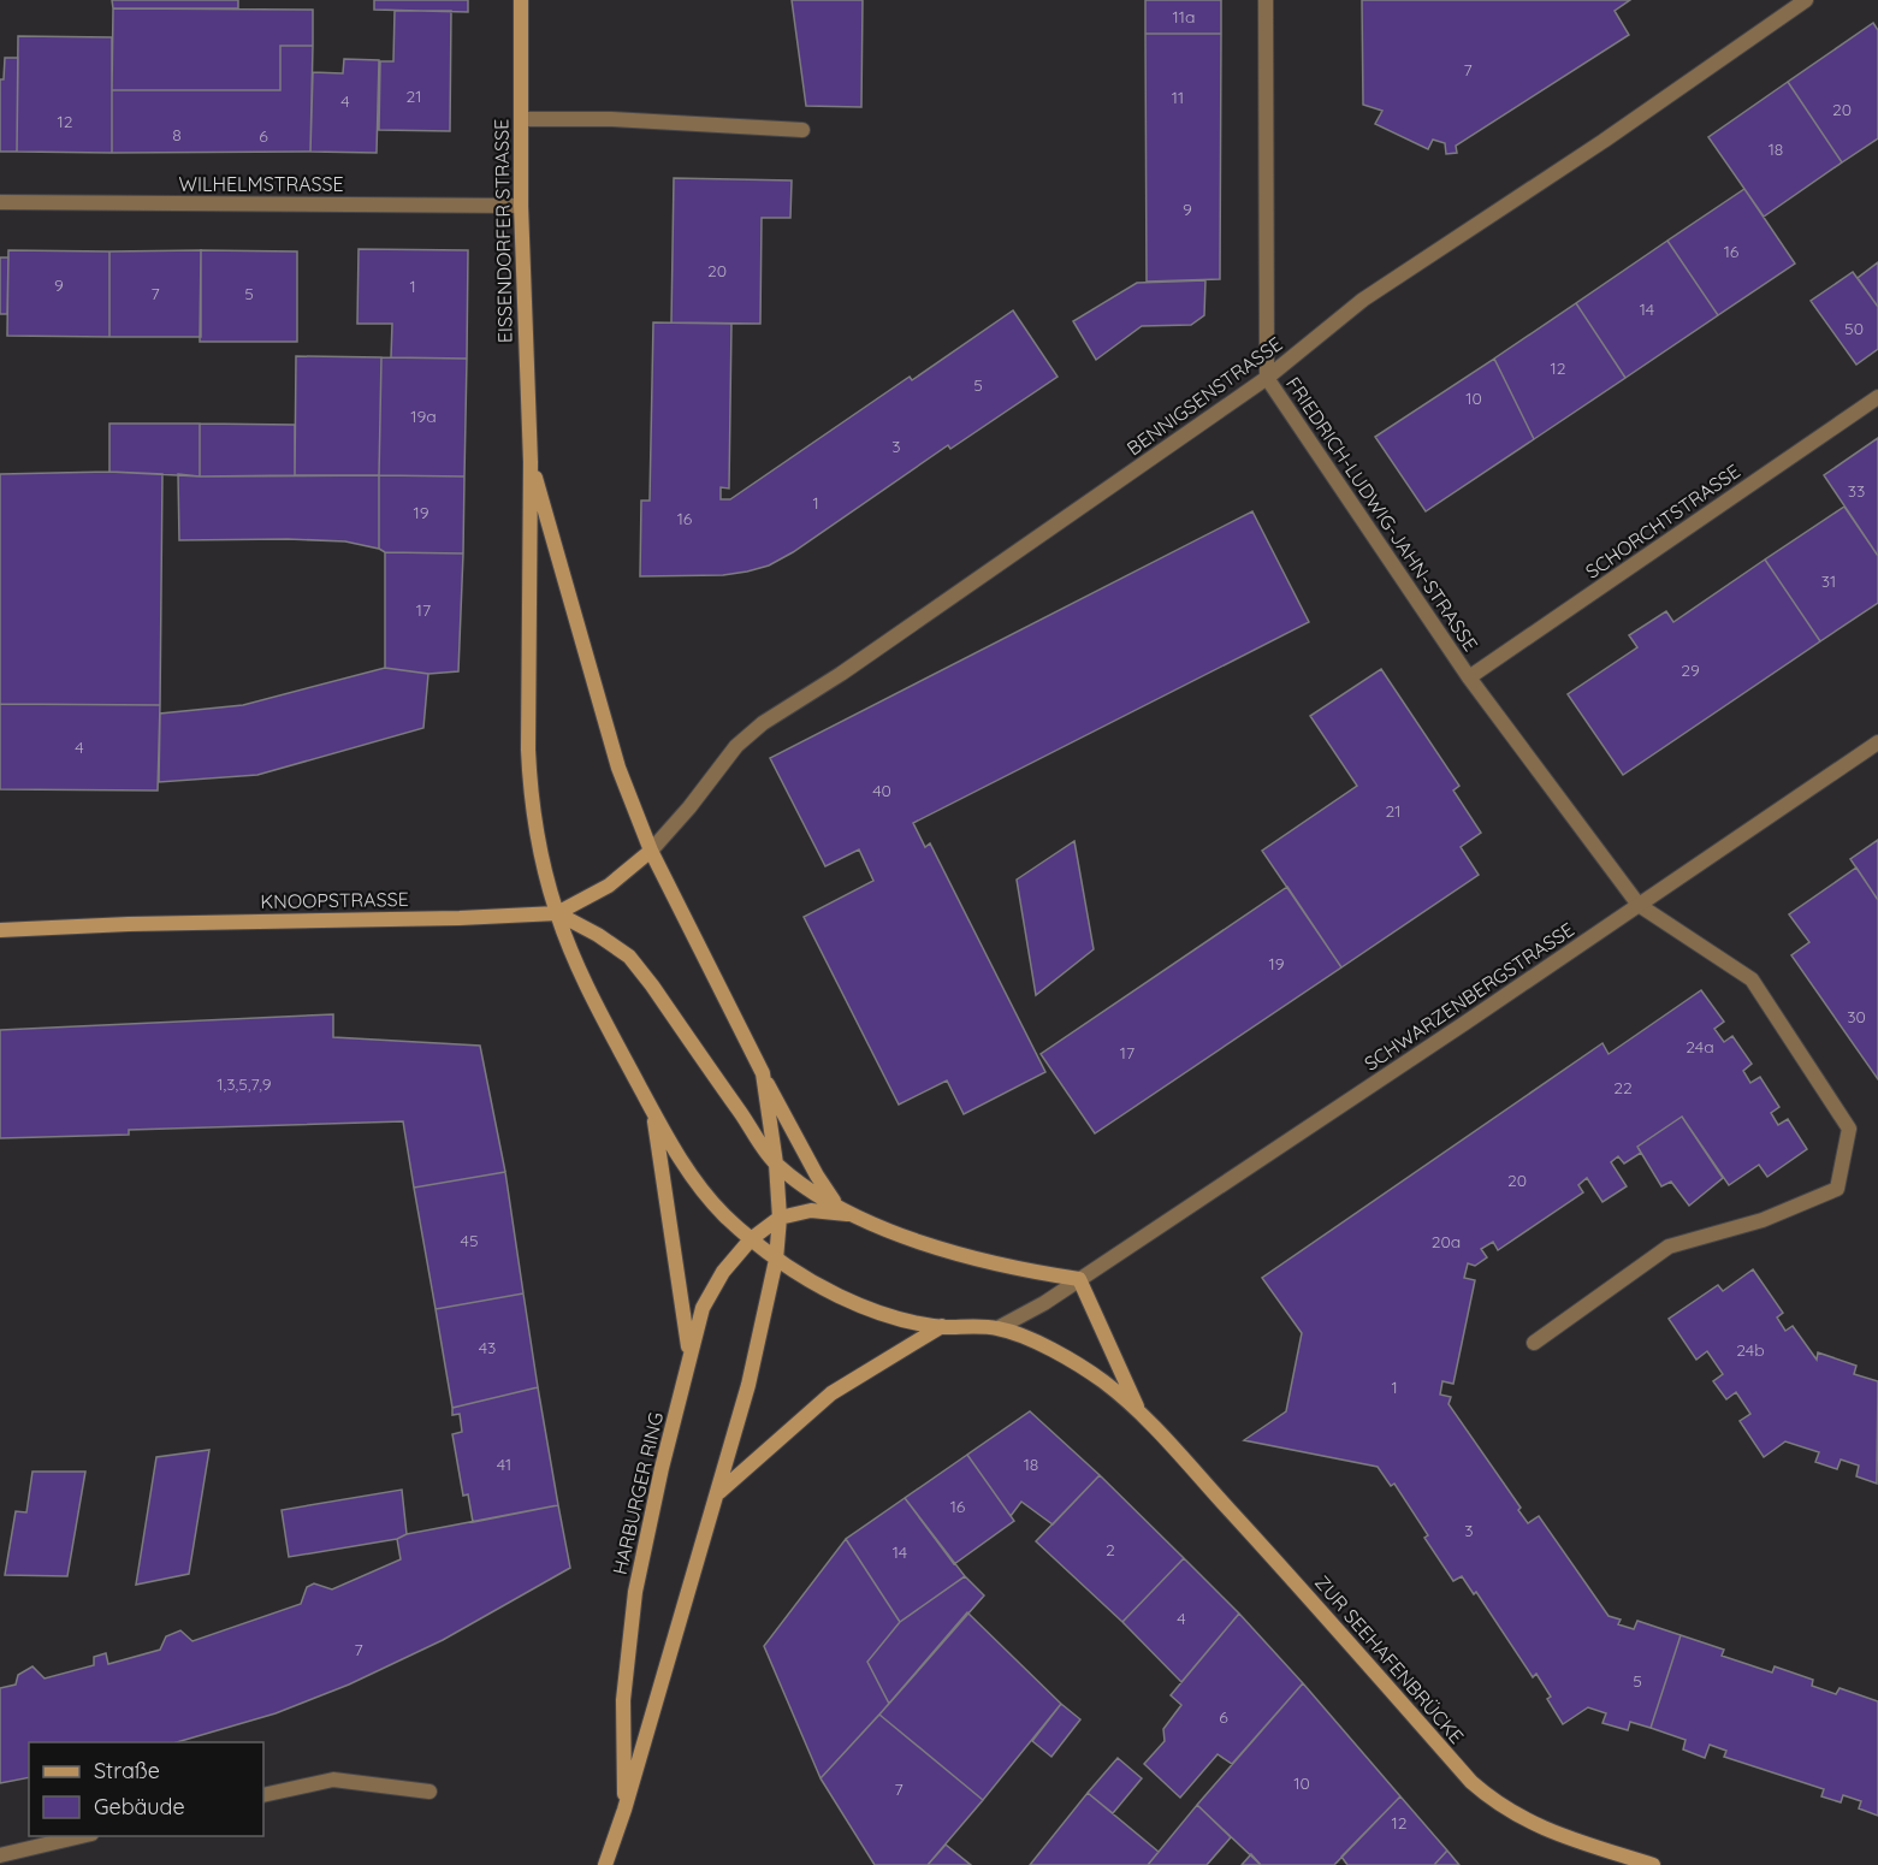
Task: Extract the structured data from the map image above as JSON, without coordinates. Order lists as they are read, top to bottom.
{
  "streets": {
    "main road": [
      "EISSENDORFER STRASSE",
      "KNOOPSTRASSE",
      "HARBURGER RING",
      "ZUR SEEHAFENBRÜCKE"
    ],
    "street": [
      "WILHELMSTRASSE",
      "BENNIGSENSTRASSE",
      "FRIEDRICH-LUDWIG-JAHN-STRASSE",
      "SCHORCHTSTRASSE",
      "SCHWARZENBERGSTRASSE"
    ]
  },
  "crossings": [
    ["WILHELMSTRASSE", "EISSENDORFER STRASSE"],
    ["EISSENDORFER STRASSE", "BENNIGSENSTRASSE"],
    ["EISSENDORFER STRASSE", "KNOOPSTRASSE"],
    ["EISSENDORFER STRASSE", "HARBURGER RING"],
    ["BENNIGSENSTRASSE", "FRIEDRICH-LUDWIG-JAHN-STRASSE"],
    ["BENNIGSENSTRASSE", "KNOOPSTRASSE"],
    ["BENNIGSENSTRASSE", "HARBURGER RING"],
    ["FRIEDRICH-LUDWIG-JAHN-STRASSE", "SCHORCHTSTRASSE"],
    ["FRIEDRICH-LUDWIG-JAHN-STRASSE", "SCHWARZENBERGSTRASSE"],
    ["KNOOPSTRASSE", "HARBURGER RING"],
    ["SCHWARZENBERGSTRASSE", "ZUR SEEHAFENBRÜCKE"]
  ],
  "house_numbers": [
    "11a",
    "7",
    "21",
    "11",
    "4",
    "20",
    "12",
    "8",
    "6",
    "18",
    "9",
    "16",
    "20",
    "9",
    "1",
    "7",
    "5",
    "14",
    "50",
    "12",
    "5",
    "10",
    "19a",
    "3",
    "33",
    "1",
    "19",
    "16",
    "31",
    "17",
    "29",
    "4",
    "40",
    "21",
    "19",
    "30",
    "24a",
    "17",
    "1,3,5,7,9",
    "22",
    "20",
    "45",
    "20a",
    "43",
    "24b",
    "1",
    "41",
    "18",
    "16",
    "3",
    "2",
    "14",
    "4",
    "7",
    "5",
    "6",
    "10",
    "7",
    "12"
  ],
  "legend": ["Straße", "Gebäude"]
}
